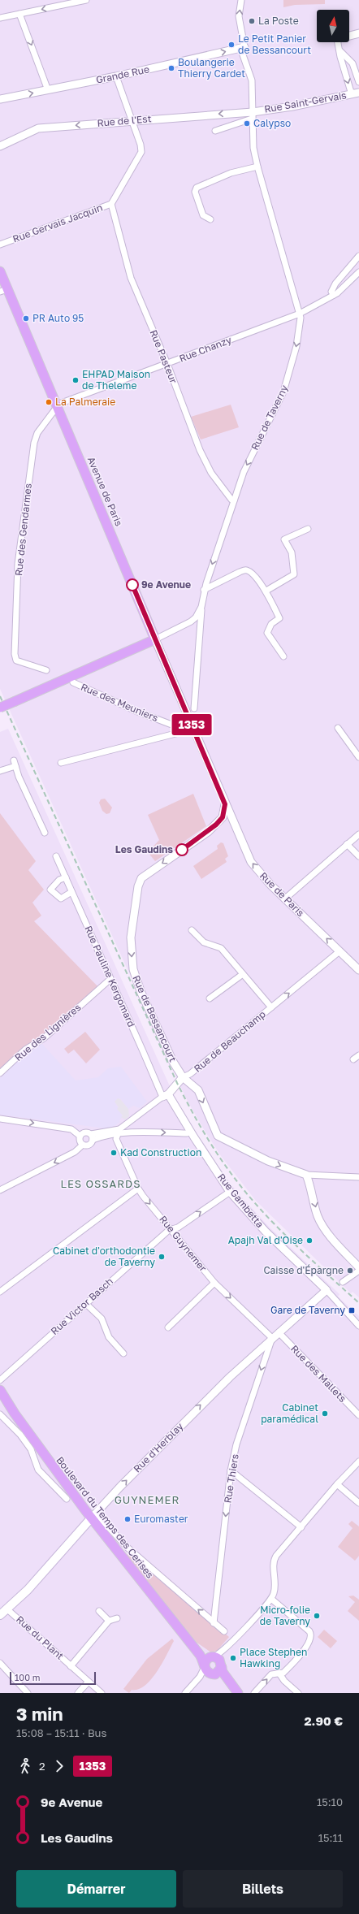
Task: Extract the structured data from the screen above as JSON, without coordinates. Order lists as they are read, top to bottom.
{
  "streets": {
    "main road": ["Avenue de Paris", "Rue d'Herblay", "Boulevard du Temps des Cerises"],
    "street": [
      "Grande Rue",
      "Rue Saint-Gervais",
      "Rue de l'Est",
      "Rue Gervais Jacquin",
      "Rue Chanzy",
      "Rue Pasteur",
      "Rue de Taverny",
      "Rue des Gendarmes",
      "Rue des Meuniers",
      "Rue de Paris",
      "Rue Pauline Kergomard",
      "Rue de Bessancourt",
      "Rue des Lignières",
      "Rue de Beauchamp",
      "Rue Gambetta",
      "Rue Guynemer",
      "Rue Victor Basch",
      "Rue des Mallets",
      "Rue Thiers",
      "Rue du Plant"
    ]
  },
  "crossings": [
    ["Grande Rue", "Rue Gervais Jacquin"],
    ["Grande Rue", "Rue de Taverny"],
    ["Rue Saint-Gervais", "Rue de l'Est"],
    ["Rue Saint-Gervais", "Rue de Taverny"],
    ["Rue de l'Est", "Rue Gervais Jacquin"],
    ["Rue de l'Est", "Rue de Taverny"],
    ["Rue Gervais Jacquin", "Rue Pasteur"],
    ["Rue Chanzy", "Rue Pasteur"],
    ["Rue Chanzy", "Rue de Taverny"],
    ["Rue Chanzy", "Avenue de Paris"],
    ["Rue Chanzy", "Rue des Gendarmes"],
    ["Rue Pasteur", "Rue de Taverny"],
    ["Rue de Taverny", "Avenue de Paris"],
    ["Avenue de Paris", "Rue des Gendarmes"],
    ["Avenue de Paris", "Rue de Paris"],
    ["Avenue de Paris", "Rue de Bessancourt"],
    ["Rue de Paris", "Rue de Bessancourt"],
    ["Rue de Paris", "Rue de Beauchamp"],
    ["Rue Pauline Kergomard", "Rue des Lignières"],
    ["Rue Pauline Kergomard", "Rue de Beauchamp"],
    ["Rue Pauline Kergomard", "Rue Gambetta"],
    ["Rue de Bessancourt", "Rue de Beauchamp"],
    ["Rue de Beauchamp", "Rue Gambetta"],
    ["Rue de Beauchamp", "Rue Guynemer"],
    ["Rue Gambetta", "Rue Victor Basch"],
    ["Rue Gambetta", "Rue d'Herblay"],
    ["Rue Guynemer", "Rue Victor Basch"],
    ["Rue Guynemer", "Rue d'Herblay"],
    ["Rue Guynemer", "Rue Thiers"],
    ["Rue des Mallets", "Rue d'Herblay"],
    ["Rue d'Herblay", "Rue Thiers"],
    ["Rue d'Herblay", "Boulevard du Temps des Cerises"],
    ["Rue d'Herblay", "Rue du Plant"]
  ],
  "one_way": [
    "Grande Rue",
    "Rue de l'Est",
    "Rue de Paris",
    "Rue Guynemer",
    "Rue d'Herblay",
    "Rue Thiers"
  ],
  "districts": ["LES OSSARDS", "GUYNEMER"],
  "places": {
    "other": [
      "La Poste",
      "Le Petit Panier de Bessancourt",
      "Boulangerie Thierry Cardet",
      "Calypso",
      "PR Auto 95",
      "EHPAD Maison de Theleme",
      "La Palmeraie",
      "9e Avenue",
      "Les Gaudins",
      "Kad Construction",
      "Apajh Val d'Oise",
      "Cabinet d'orthodontie de Taverny",
      "Caisse d'Épargne",
      "Cabinet paramédical",
      "Euromaster",
      "Micro-folie de Taverny",
      "Place Stephen Hawking"
    ],
    "transit": ["Gare de Taverny"]
  },
  "lines": ["bus line 1353"],
  "scale_bar": "100 m",
  "north": "top",
  "page": {
    "on_map": "1353",
    "scale": "100 m",
    "heading": ["3 min", "15:08 – 15:11 · Bus", "2.90 €"],
    "legs": ["2", "1353"],
    "list": [
      {
        "name": "9e Avenue",
        "value": "15:10"
      },
      {
        "name": "Les Gaudins",
        "value": "15:11"
      }
    ],
    "buttons": ["Démarrer", "Billets"]
  }
}
